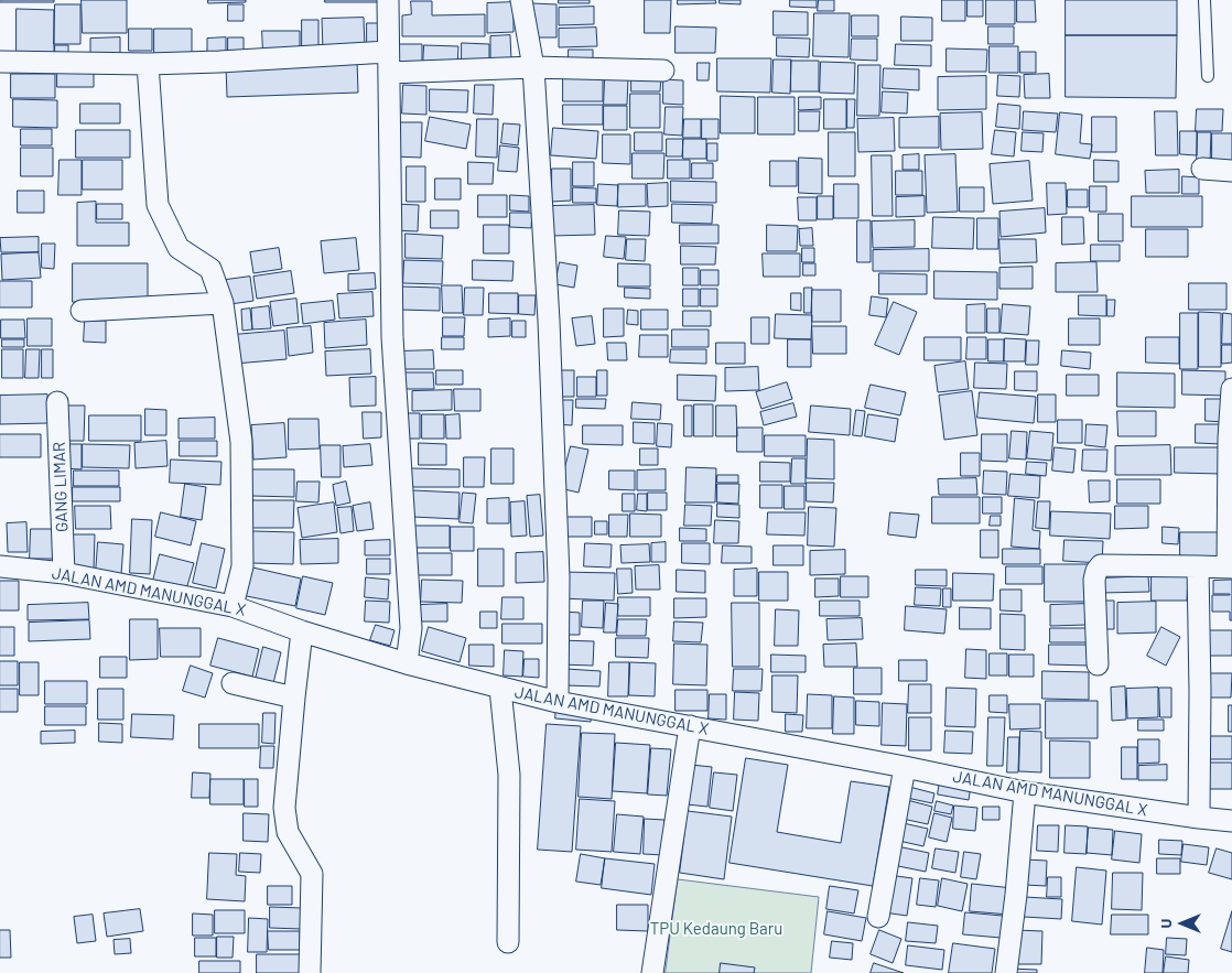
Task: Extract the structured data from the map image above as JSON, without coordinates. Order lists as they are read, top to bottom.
{
  "streets": {
    "street": ["GANG LIMAR", "JALAN AMD MANUNGGAL X"]
  },
  "crossings": [
    ["GANG LIMAR", "JALAN AMD MANUNGGAL X"]
  ],
  "parks": ["TPU Kedaung Baru"],
  "north": "left"
}
